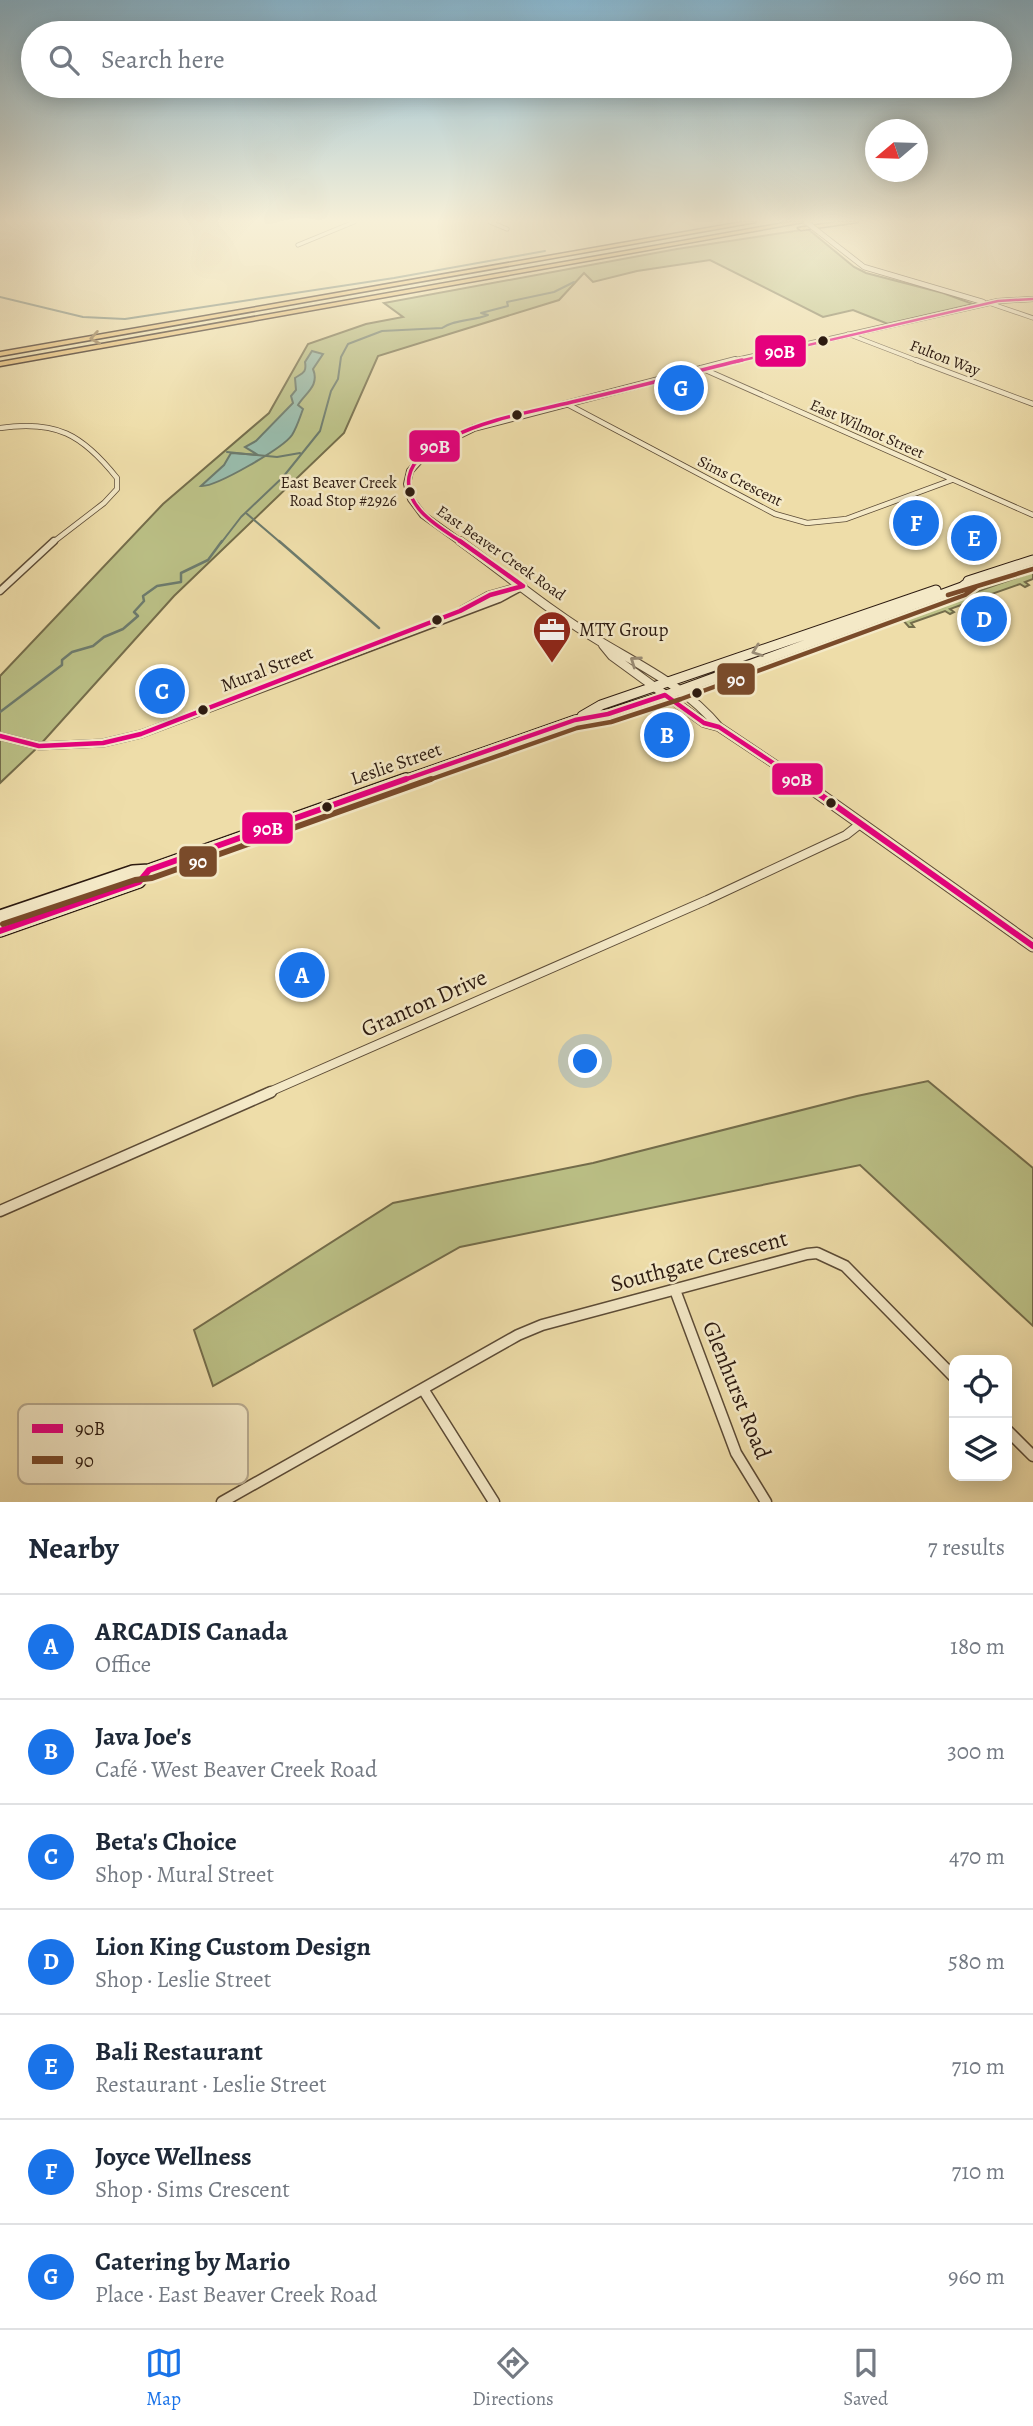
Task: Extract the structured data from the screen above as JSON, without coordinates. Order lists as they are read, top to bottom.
{
  "streets": {
    "main road": ["Leslie Street"],
    "street": [
      "Fulton Way",
      "East Wilmot Street",
      "Sims Crescent",
      "East Beaver Creek Road",
      "Mural Street",
      "Granton Drive",
      "Southgate Crescent",
      "Glenhurst Road"
    ]
  },
  "crossings": [
    ["Fulton Way", "East Beaver Creek Road"],
    ["East Wilmot Street", "Sims Crescent"],
    ["East Wilmot Street", "East Beaver Creek Road"],
    ["Sims Crescent", "East Beaver Creek Road"],
    ["East Beaver Creek Road", "Mural Street"],
    ["East Beaver Creek Road", "Leslie Street"],
    ["Southgate Crescent", "Glenhurst Road"]
  ],
  "places": {
    "other": ["East Beaver Creek Road Stop #2926"],
    "office": ["MTY Group"]
  },
  "lines": ["transit line 90B", "transit line 90"],
  "legend": ["90B", "90"],
  "north": "left",
  "page": {
    "search": "Search here",
    "pins": [
      "G",
      "F",
      "E",
      "D",
      "C",
      "B",
      "A"
    ],
    "heading": ["Nearby", "7 results"],
    "list": [
      {
        "mark": "A",
        "name": "ARCADIS Canada",
        "note": "Office",
        "value": "180 m"
      },
      {
        "mark": "B",
        "name": "Java Joe's",
        "note": "Café · West Beaver Creek Road",
        "value": "300 m"
      },
      {
        "mark": "C",
        "name": "Beta's Choice",
        "note": "Shop · Mural Street",
        "value": "470 m"
      },
      {
        "mark": "D",
        "name": "Lion King Custom Design",
        "note": "Shop · Leslie Street",
        "value": "580 m"
      },
      {
        "mark": "E",
        "name": "Bali Restaurant",
        "note": "Restaurant · Leslie Street",
        "value": "710 m"
      },
      {
        "mark": "F",
        "name": "Joyce Wellness",
        "note": "Shop · Sims Crescent",
        "value": "710 m"
      },
      {
        "mark": "G",
        "name": "Catering by Mario",
        "note": "Place · East Beaver Creek Road",
        "value": "960 m"
      }
    ],
    "nav": ["Map", "Directions", "Saved"]
  }
}
